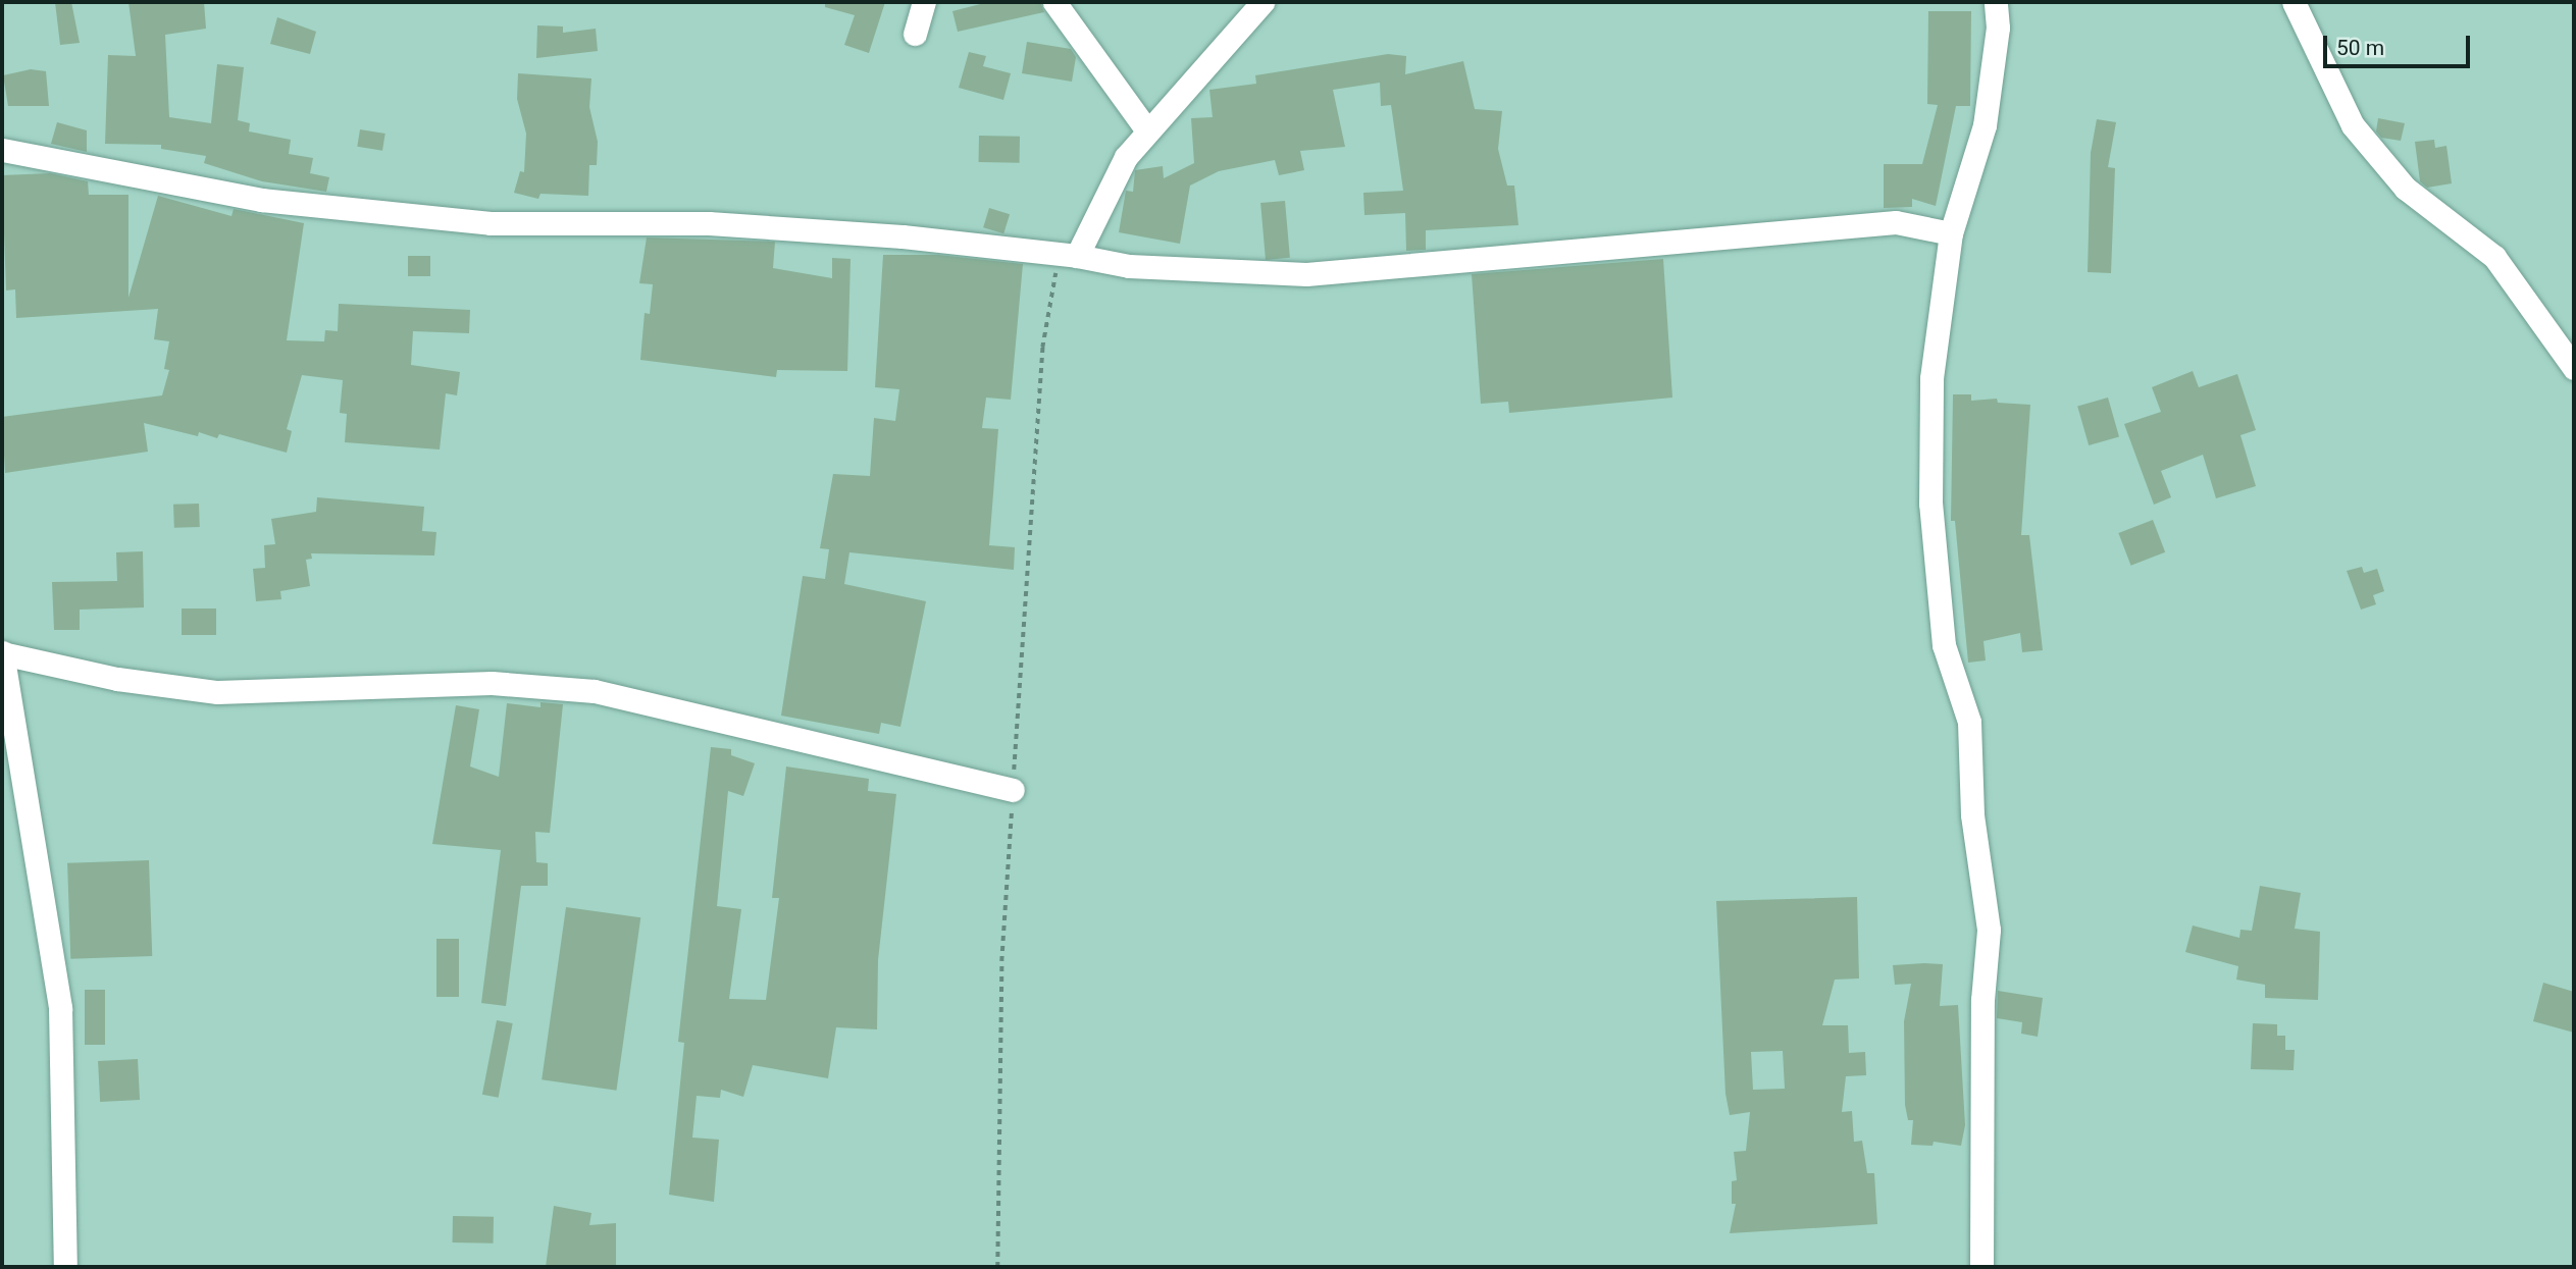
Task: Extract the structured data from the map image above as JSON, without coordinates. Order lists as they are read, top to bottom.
{
  "scale_bar": "50 m"
}
